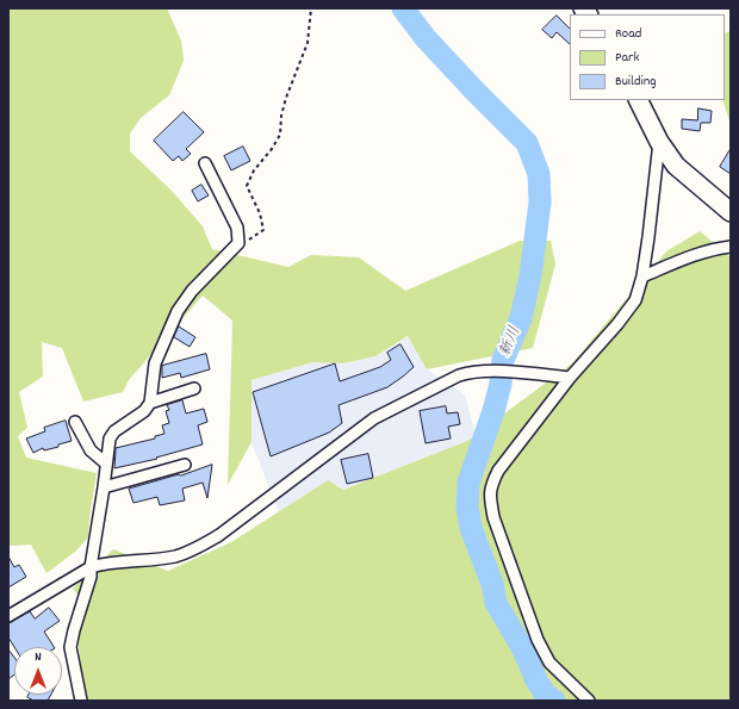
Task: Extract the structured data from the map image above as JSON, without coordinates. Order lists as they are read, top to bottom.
{
  "water": ["新川"],
  "legend": ["Road", "Park", "Building"],
  "north": "top"
}
